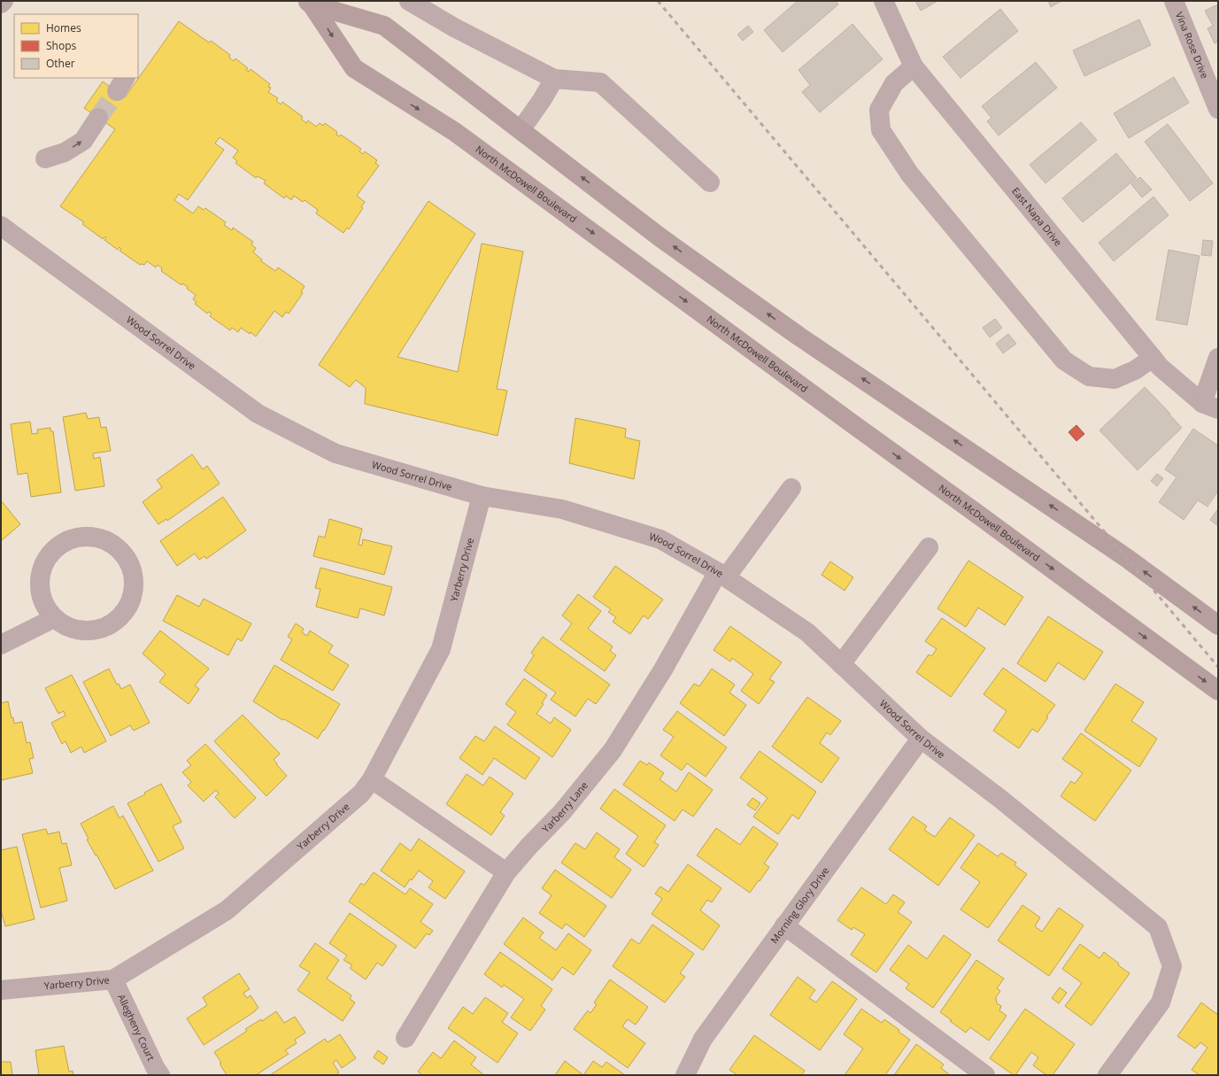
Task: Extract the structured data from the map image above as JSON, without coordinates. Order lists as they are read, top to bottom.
{
  "streets": {
    "main road": ["North McDowell Boulevard"],
    "street": [
      "Vina Rose Drive",
      "East Napa Drive",
      "Wood Sorrel Drive",
      "Yarberry Drive",
      "Yarberry Lane",
      "Morning Glory Drive",
      "Allegheny Court"
    ]
  },
  "crossings": [
    ["Wood Sorrel Drive", "Yarberry Drive"],
    ["Wood Sorrel Drive", "Yarberry Lane"],
    ["Wood Sorrel Drive", "Morning Glory Drive"],
    ["Yarberry Drive", "Allegheny Court"]
  ],
  "legend": ["Homes", "Shops", "Other"]
}
